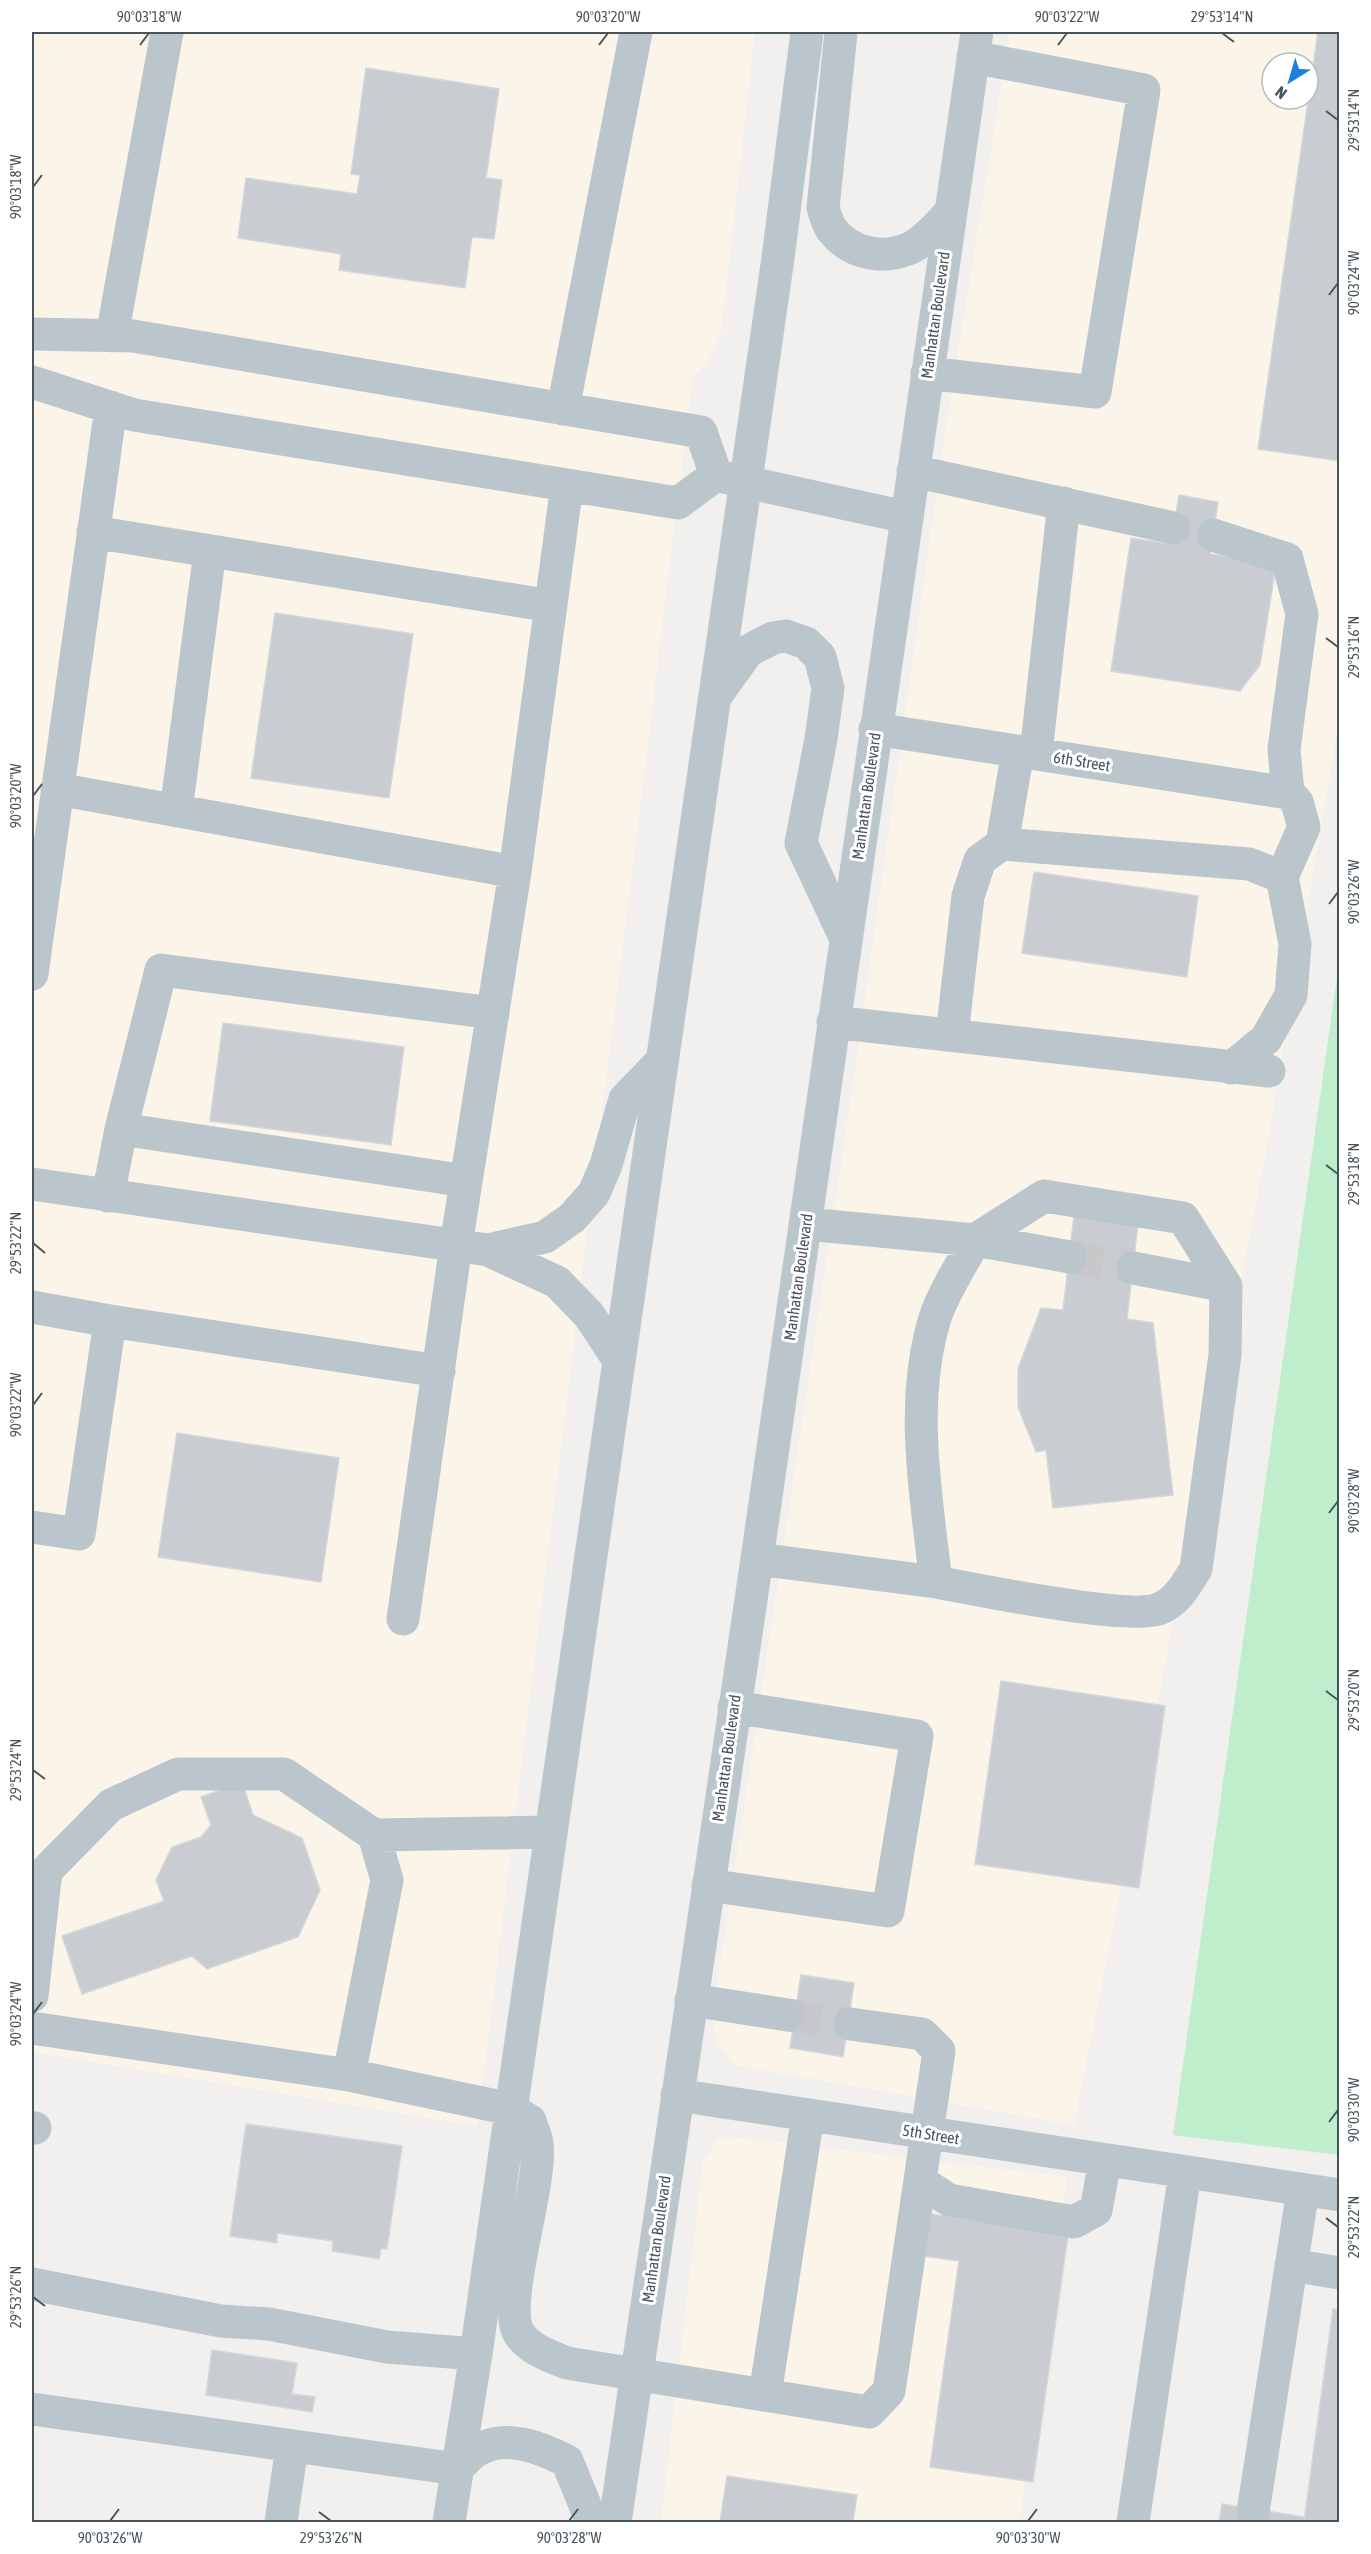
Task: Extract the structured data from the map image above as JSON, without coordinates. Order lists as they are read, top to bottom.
{
  "streets": {
    "street": ["Manhattan Boulevard", "6th Street", "5th Street"]
  },
  "crossings": [
    ["Manhattan Boulevard", "6th Street"],
    ["Manhattan Boulevard", "5th Street"]
  ],
  "north": "bottom left",
  "coordinates": [
    "90°03'18\"W",
    "90°03'20\"W",
    "90°03'22\"W",
    "29°53'14\"N",
    "90°03'24\"W",
    "29°53'16\"N",
    "90°03'26\"W",
    "29°53'18\"N",
    "29°53'22\"N",
    "90°03'28\"W",
    "29°53'20\"N",
    "29°53'24\"N",
    "90°03'30\"W",
    "29°53'26\"N"
  ]
}
